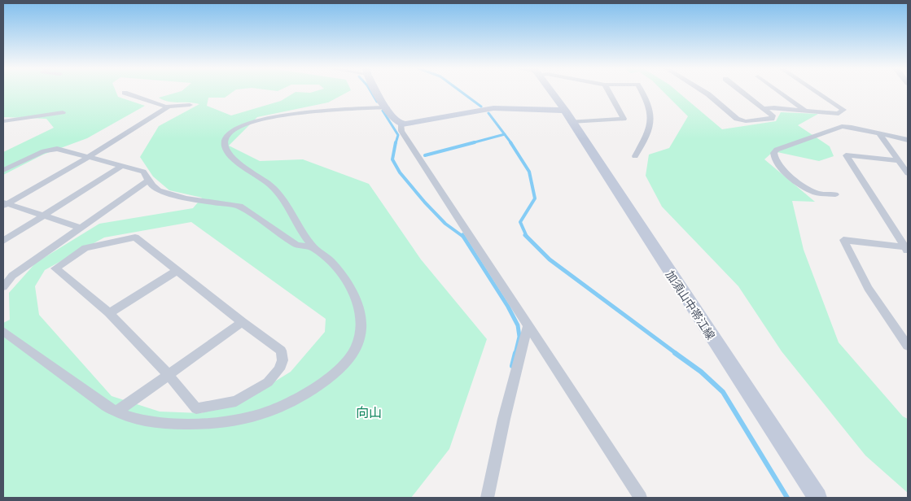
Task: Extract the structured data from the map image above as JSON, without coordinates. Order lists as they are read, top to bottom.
{
  "streets": {
    "main road": ["加須山中帯江線"]
  },
  "parks": ["向山"]
}
